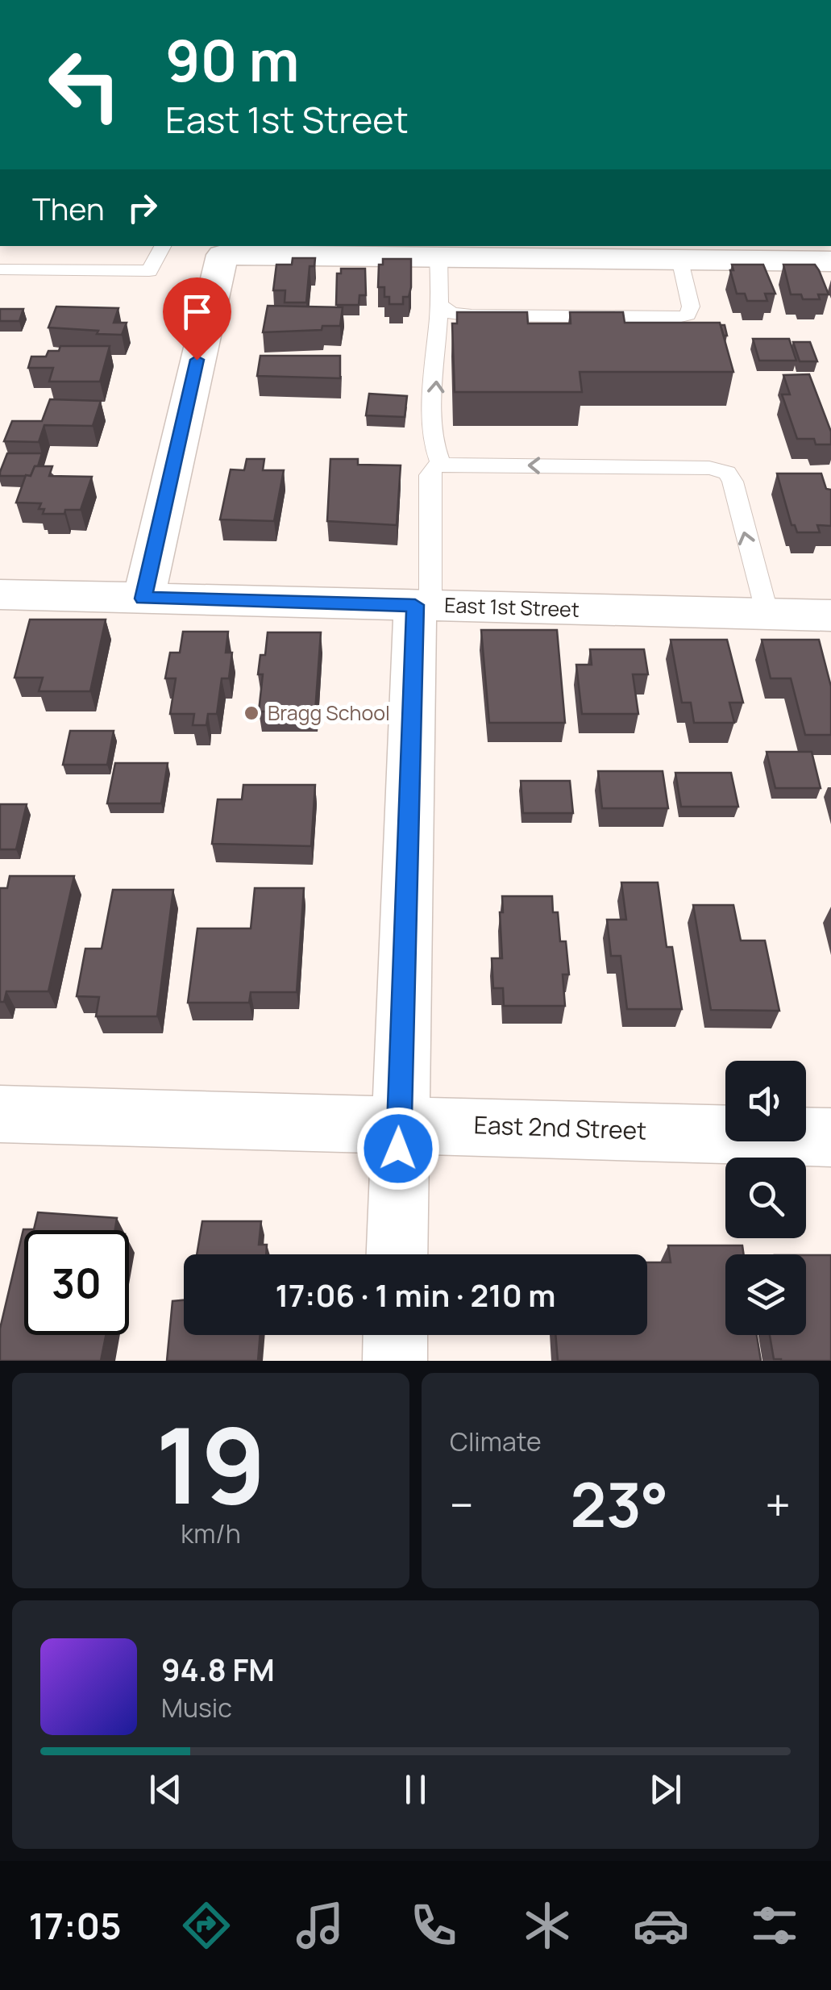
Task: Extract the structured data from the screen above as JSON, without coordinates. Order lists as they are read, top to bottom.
{
  "streets": {
    "street": ["East 1st Street", "East 2nd Street"]
  },
  "places": ["Bragg School"],
  "page": {
    "turn": ["90 m", "East 1st Street"],
    "then": "Then",
    "limit": "30",
    "trip": "17:06 · 1 min · 210 m",
    "tile": [
      ["19", "km/h"],
      "Climate"
    ],
    "heat": ["−", "23°", "+"],
    "song": ["94.8 FM", "Music"],
    "tabs": "17:05"
  }
}
